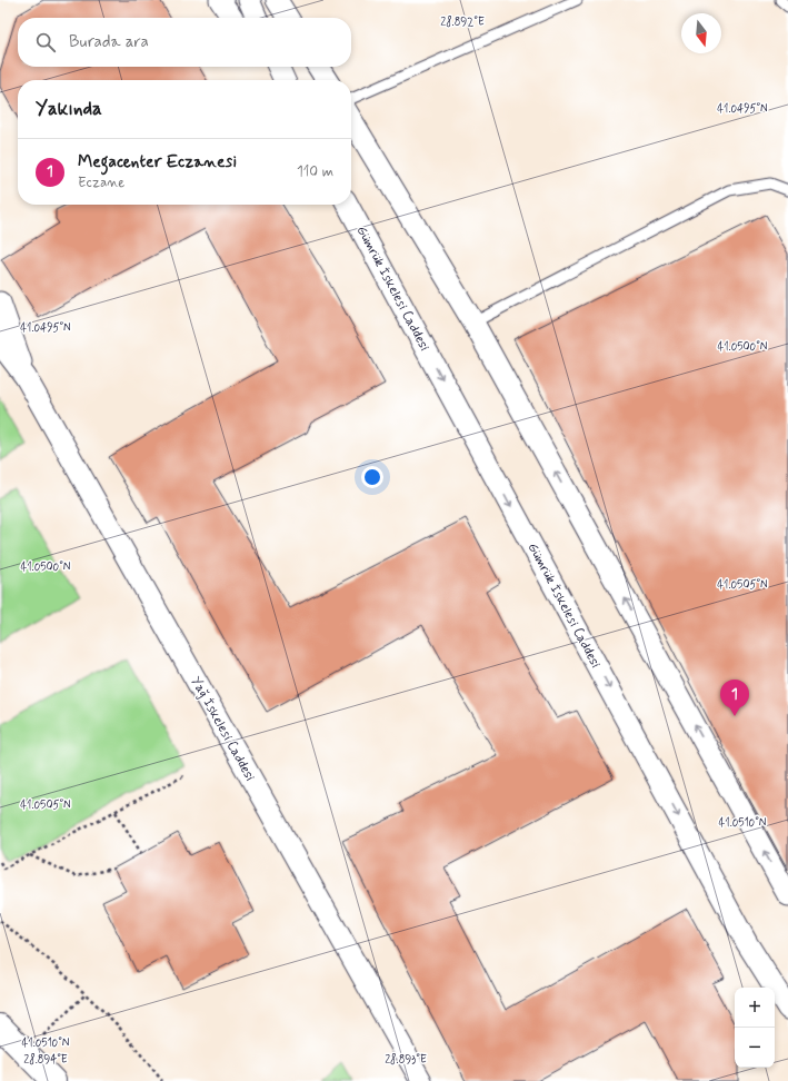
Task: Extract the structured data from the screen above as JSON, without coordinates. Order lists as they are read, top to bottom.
{
  "streets": {
    "street": ["Gümrük İskelesi Caddesi", "Yağ İskelesi Caddesi"]
  },
  "north": "bottom",
  "page": {
    "search": "Burada ara",
    "heading": "Yakında",
    "list": [
      {
        "mark": "1",
        "name": "Megacenter Eczanesi",
        "note": "Eczane",
        "value": "110 m"
      }
    ],
    "pins": "1",
    "map_buttons": ["+", "−"]
  },
  "coordinates": [
    "28.892°E",
    "41.0495°N",
    "41.0500°N",
    "41.0505°N",
    "41.0510°N",
    "28.894°E",
    "28.893°E"
  ]
}
